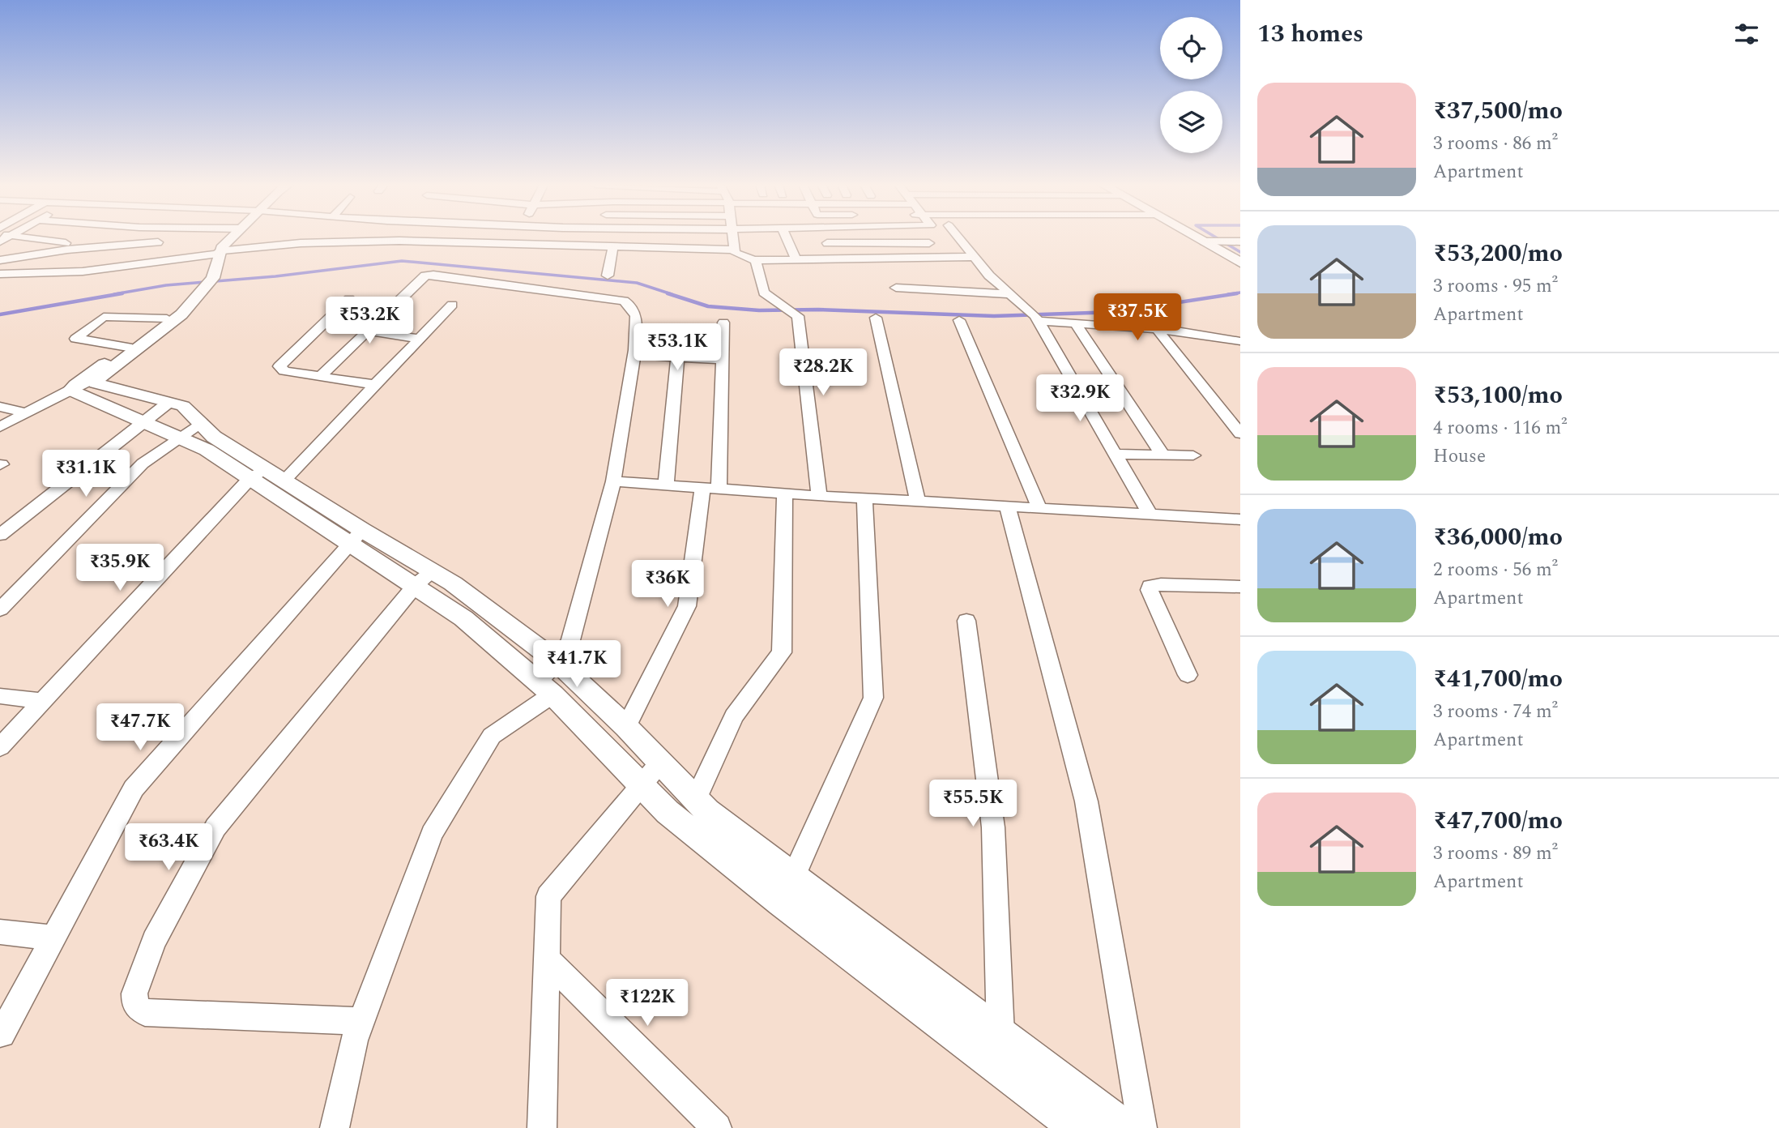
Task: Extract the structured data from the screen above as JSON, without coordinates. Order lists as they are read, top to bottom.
{
  "page": {
    "heading": "13 homes",
    "list": [
      {
        "name": "₹37,500/mo",
        "note": "3 rooms · 86 m² · Apartment"
      },
      {
        "name": "₹53,200/mo",
        "note": "3 rooms · 95 m² · Apartment"
      },
      {
        "name": "₹53,100/mo",
        "note": "4 rooms · 116 m² · House"
      },
      {
        "name": "₹36,000/mo",
        "note": "2 rooms · 56 m² · Apartment"
      },
      {
        "name": "₹41,700/mo",
        "note": "3 rooms · 74 m² · Apartment"
      },
      {
        "name": "₹47,700/mo",
        "note": "3 rooms · 89 m² · Apartment"
      }
    ],
    "price": [
      "₹37.5K",
      "₹53.2K",
      "₹53.1K",
      "₹28.2K",
      "₹32.9K",
      "₹31.1K",
      "₹35.9K",
      "₹36K",
      "₹41.7K",
      "₹47.7K",
      "₹55.5K",
      "₹63.4K",
      "₹122K"
    ]
  }
}
